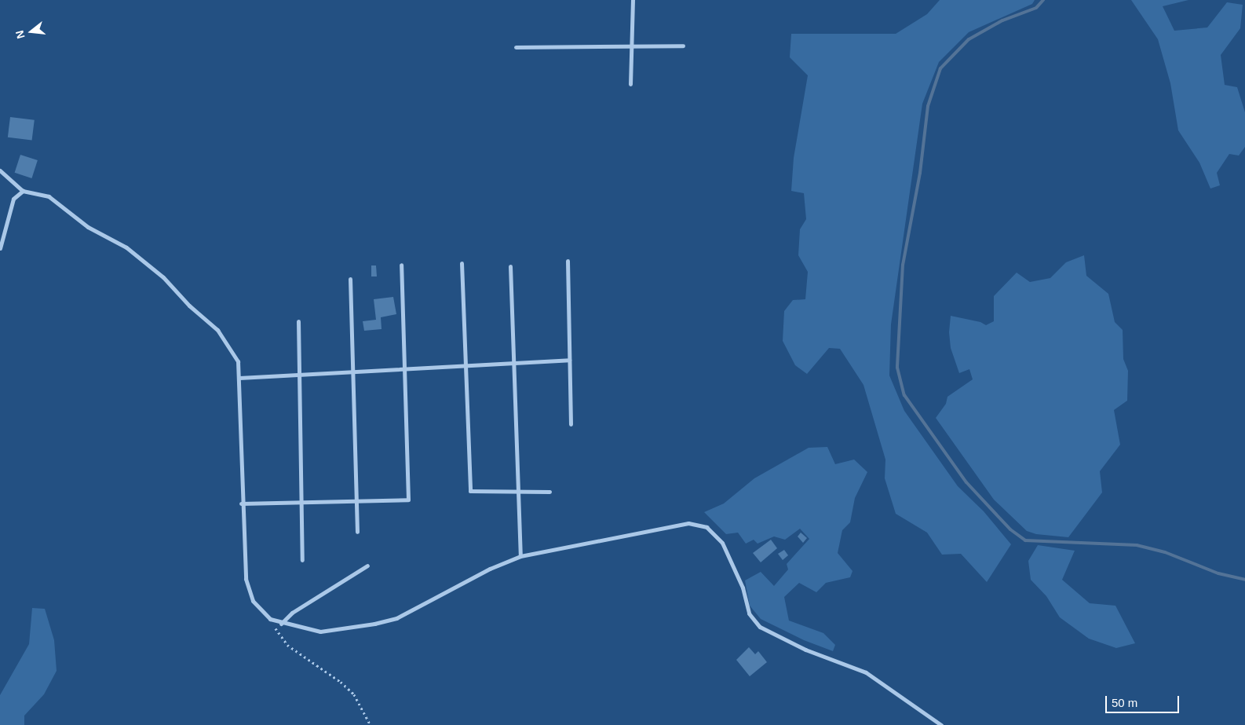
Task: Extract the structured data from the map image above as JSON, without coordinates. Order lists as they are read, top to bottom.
{
  "scale_bar": "50 m",
  "north": "left"
}
